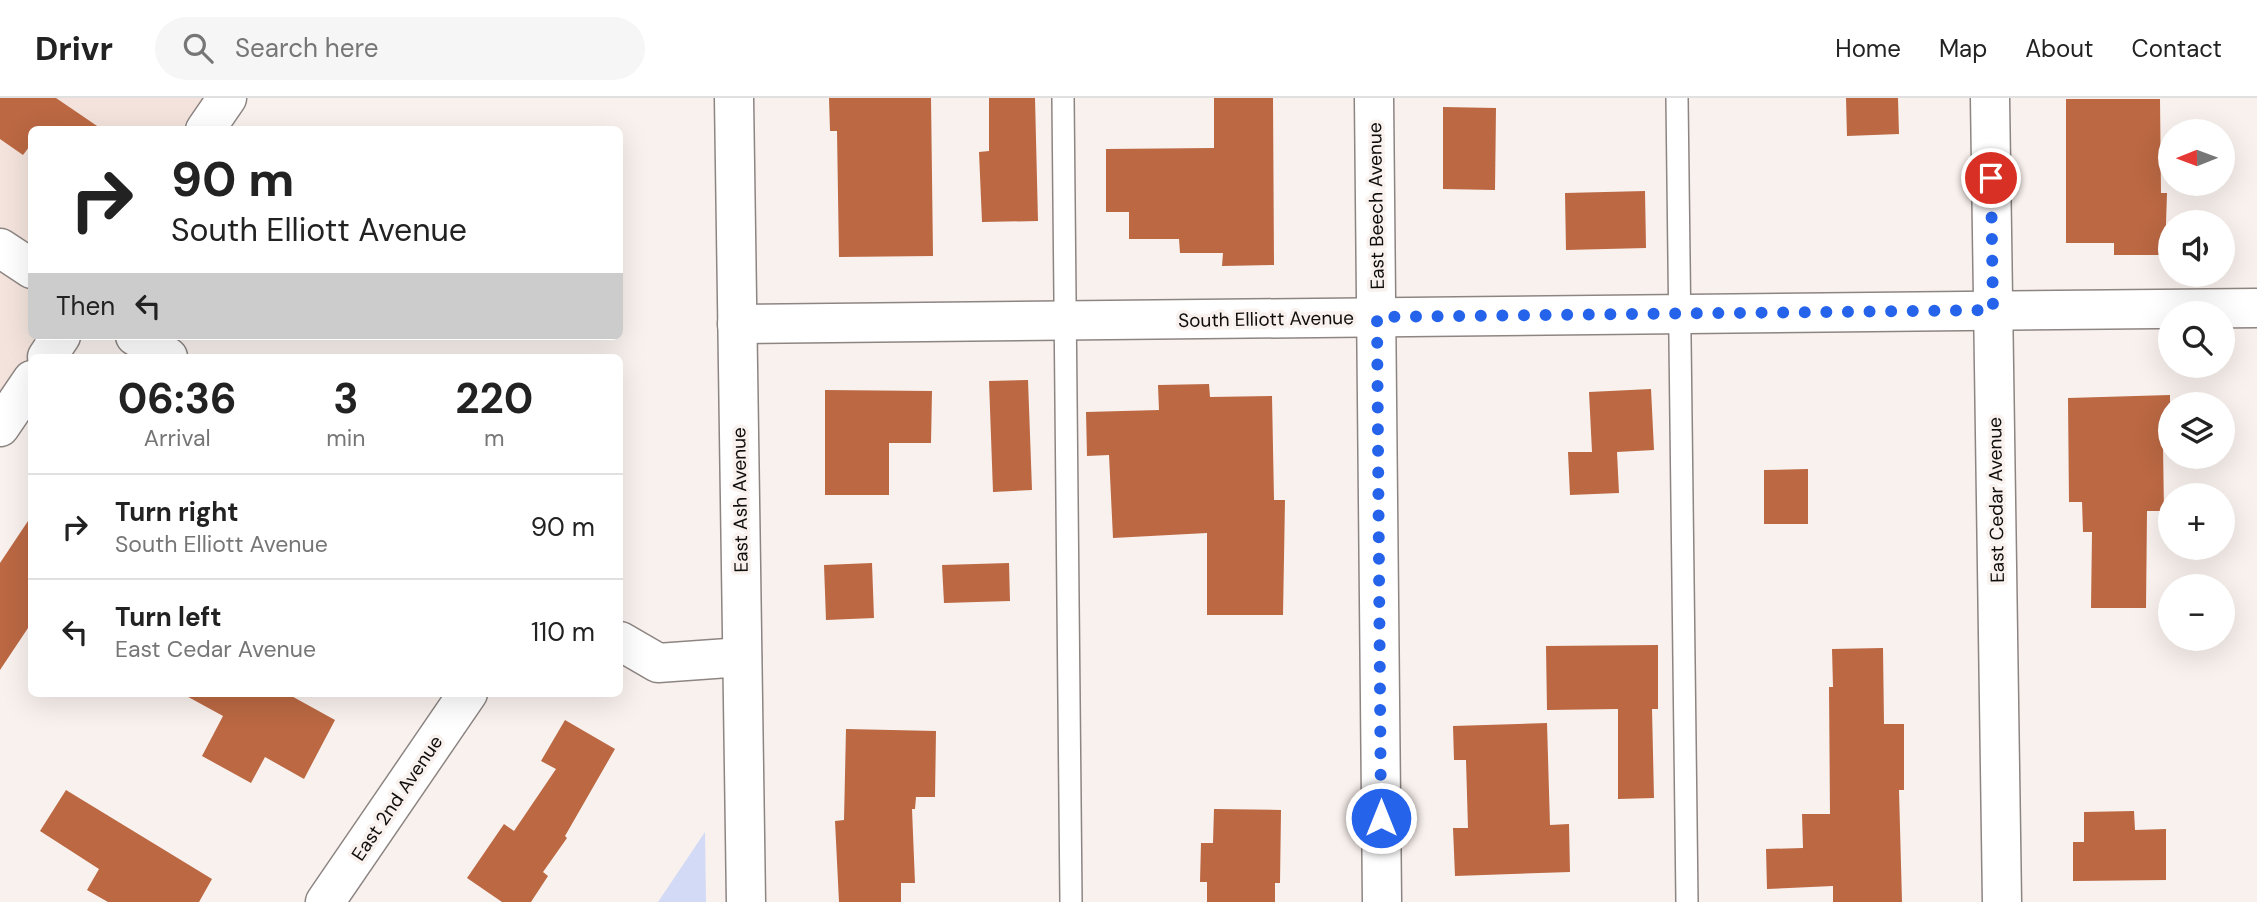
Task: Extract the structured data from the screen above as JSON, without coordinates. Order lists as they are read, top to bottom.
{
  "streets": {
    "street": [
      "East Beech Avenue",
      "South Elliott Avenue",
      "East Ash Avenue",
      "East Cedar Avenue",
      "East 2nd Avenue"
    ]
  },
  "crossings": [
    ["East Beech Avenue", "South Elliott Avenue"],
    ["South Elliott Avenue", "East Ash Avenue"],
    ["South Elliott Avenue", "East Cedar Avenue"]
  ],
  "north": "left",
  "page": {
    "header": "Drivr",
    "search": "Search here",
    "nav": [
      "Home",
      "Map",
      "About",
      "Contact"
    ],
    "map_buttons": ["+", "−"],
    "turn": ["90 m", "South Elliott Avenue"],
    "then": "Then",
    "eta": [
      "06:36",
      "Arrival",
      "3",
      "min",
      "220",
      "m"
    ],
    "list": [
      {
        "name": "Turn right",
        "note": "South Elliott Avenue",
        "value": "90 m"
      },
      {
        "name": "Turn left",
        "note": "East Cedar Avenue",
        "value": "110 m"
      }
    ]
  }
}
